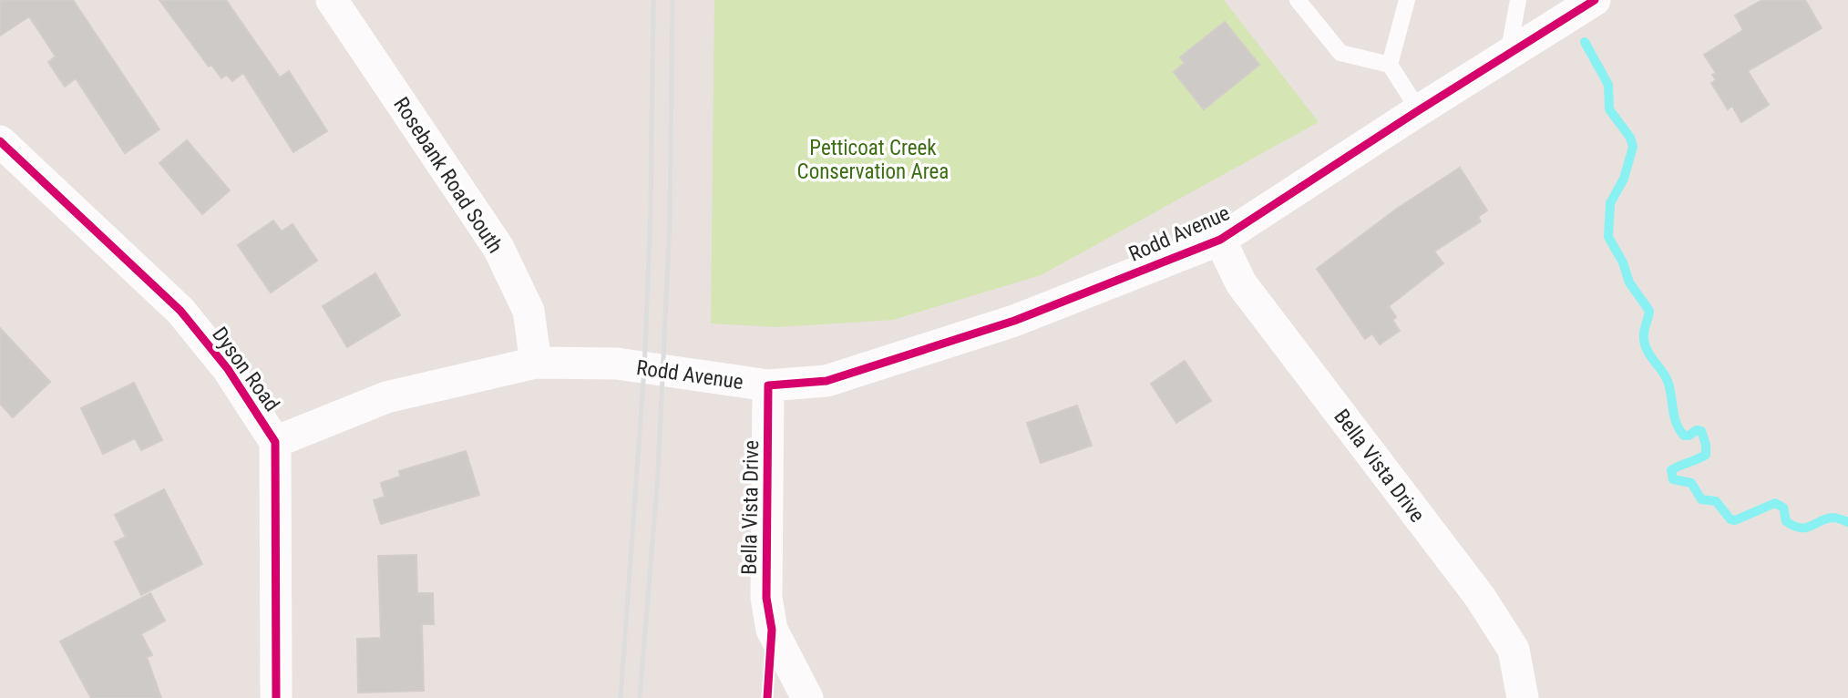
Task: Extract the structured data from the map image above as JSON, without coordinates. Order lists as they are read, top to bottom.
{
  "streets": {
    "street": [
      "Rosebank Road South",
      "Rodd Avenue",
      "Dyson Road",
      "Bella Vista Drive"
    ]
  },
  "crossings": [
    ["Rosebank Road South", "Rodd Avenue"],
    ["Rodd Avenue", "Dyson Road"],
    ["Rodd Avenue", "Bella Vista Drive"]
  ],
  "parks": ["Petticoat Creek Conservation Area"]
}
